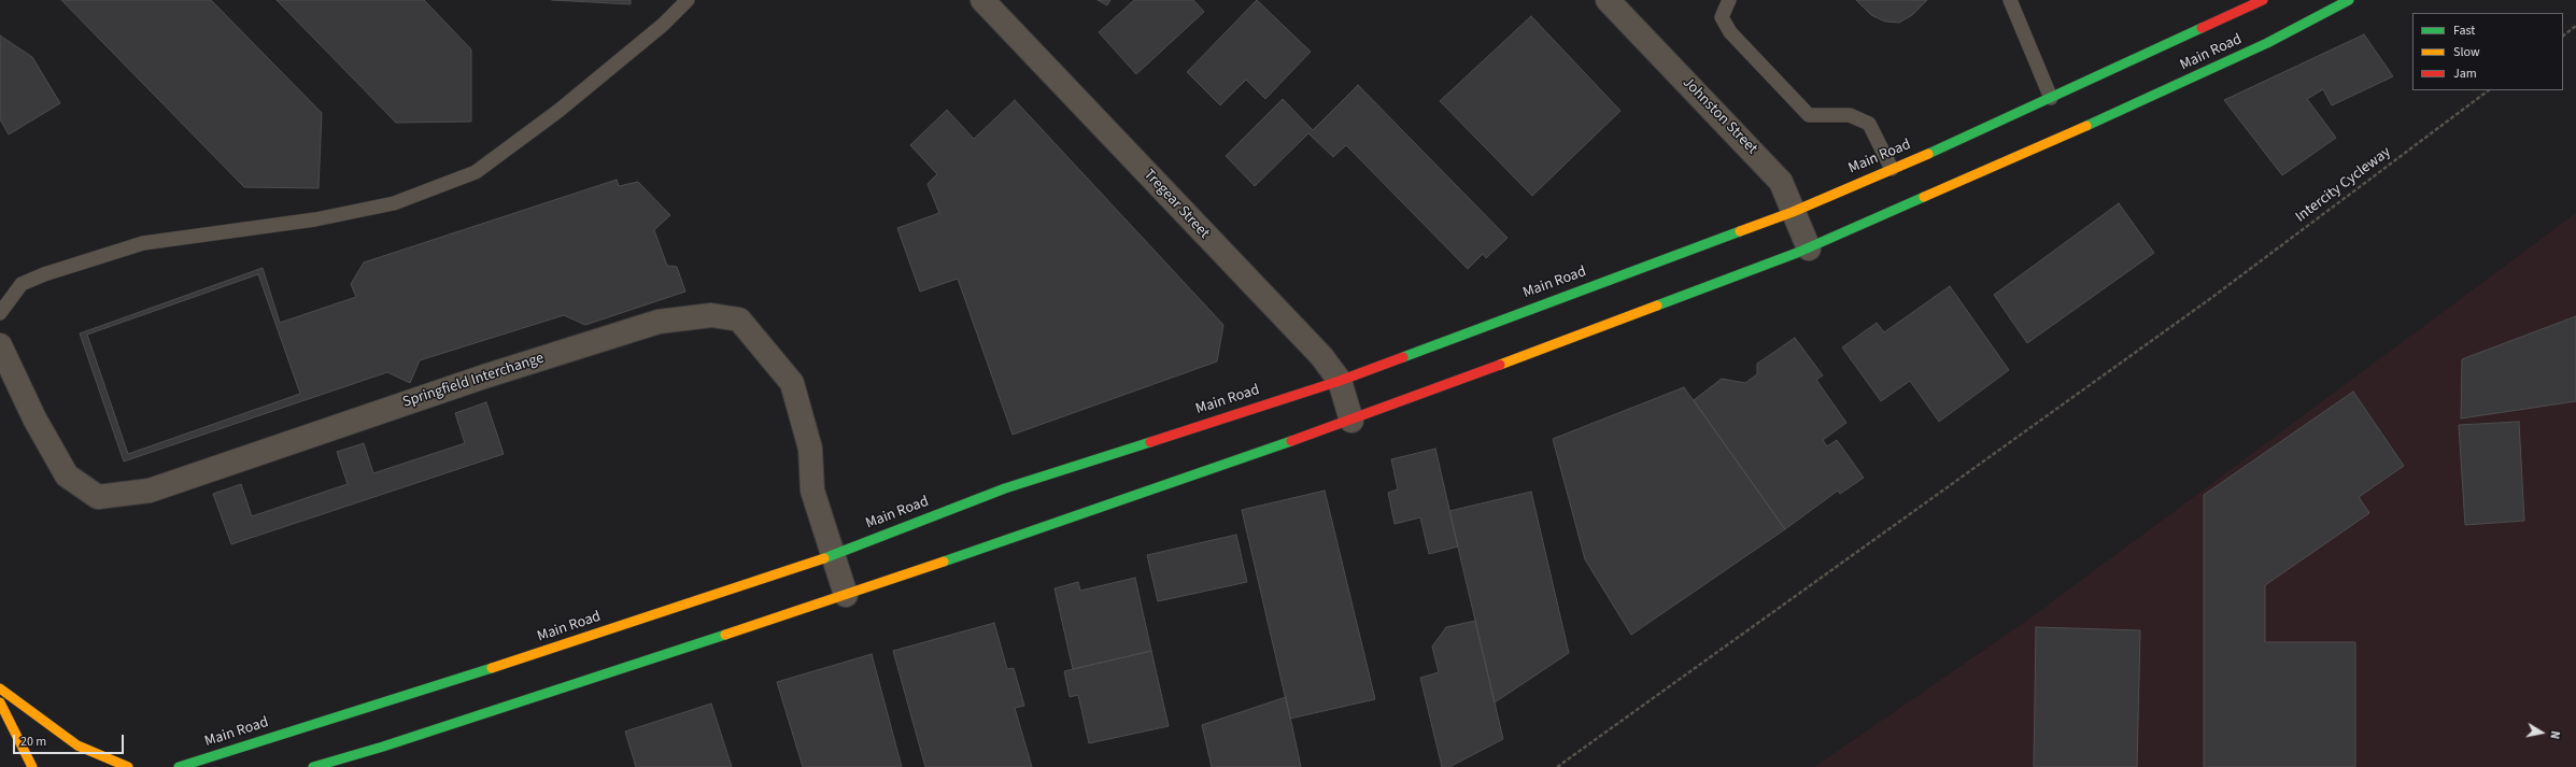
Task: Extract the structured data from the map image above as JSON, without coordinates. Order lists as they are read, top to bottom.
{
  "streets": {
    "main road": ["Main Road"],
    "street": ["Johnston Street", "Tregear Street", "Springfield Interchange"],
    "path": ["Intercity Cycleway"]
  },
  "crossings": [
    ["Main Road", "Johnston Street"],
    ["Main Road", "Tregear Street"],
    ["Main Road", "Springfield Interchange"]
  ],
  "legend": ["Fast", "Slow", "Jam"],
  "scale_bar": "20 m",
  "north": "right"
}
